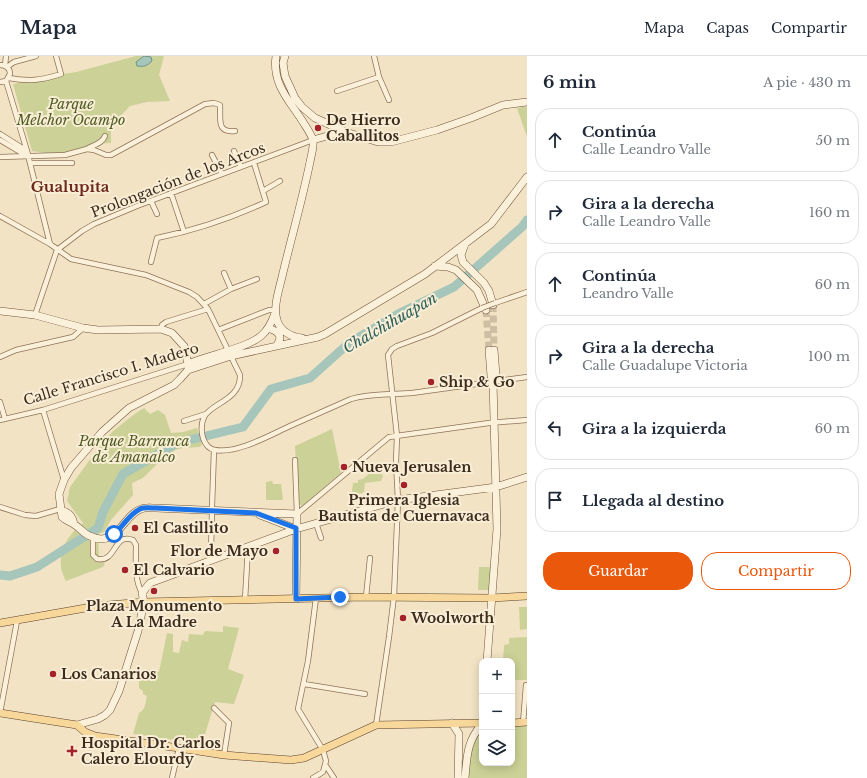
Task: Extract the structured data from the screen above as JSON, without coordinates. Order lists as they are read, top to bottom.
{
  "streets": {
    "street": ["Prolongación de los Arcos", "Calle Francisco I. Madero"]
  },
  "districts": ["Gualupita"],
  "water": ["Chalchihuapan"],
  "parks": ["Parque Melchor Ocampo", "Parque Barranca de Amanalco"],
  "places": {
    "other": [
      "De Hierro Caballitos",
      "Ship & Go",
      "Nueva Jerusalen",
      "Primera Iglesia Bautista de Cuernavaca",
      "El Castillito",
      "Flor de Mayo",
      "El Calvario",
      "Plaza Monumento A La Madre",
      "Woolworth",
      "Los Canarios"
    ],
    "health": ["Hospital Dr. Carlos Calero Elourdy"]
  },
  "page": {
    "header": "Mapa",
    "nav": ["Mapa", "Capas", "Compartir"],
    "heading": ["6 min", "A pie · 430 m"],
    "list": [
      ["Continúa", "Calle Leandro Valle", "50 m"],
      ["Gira a la derecha", "Calle Leandro Valle", "160 m"],
      ["Continúa", "Leandro Valle", "60 m"],
      ["Gira a la derecha", "Calle Guadalupe Victoria", "100 m"],
      ["Gira a la izquierda", "60 m"],
      "Llegada al destino"
    ],
    "buttons": ["Guardar", "Compartir"],
    "map_buttons": ["+", "−"]
  }
}
